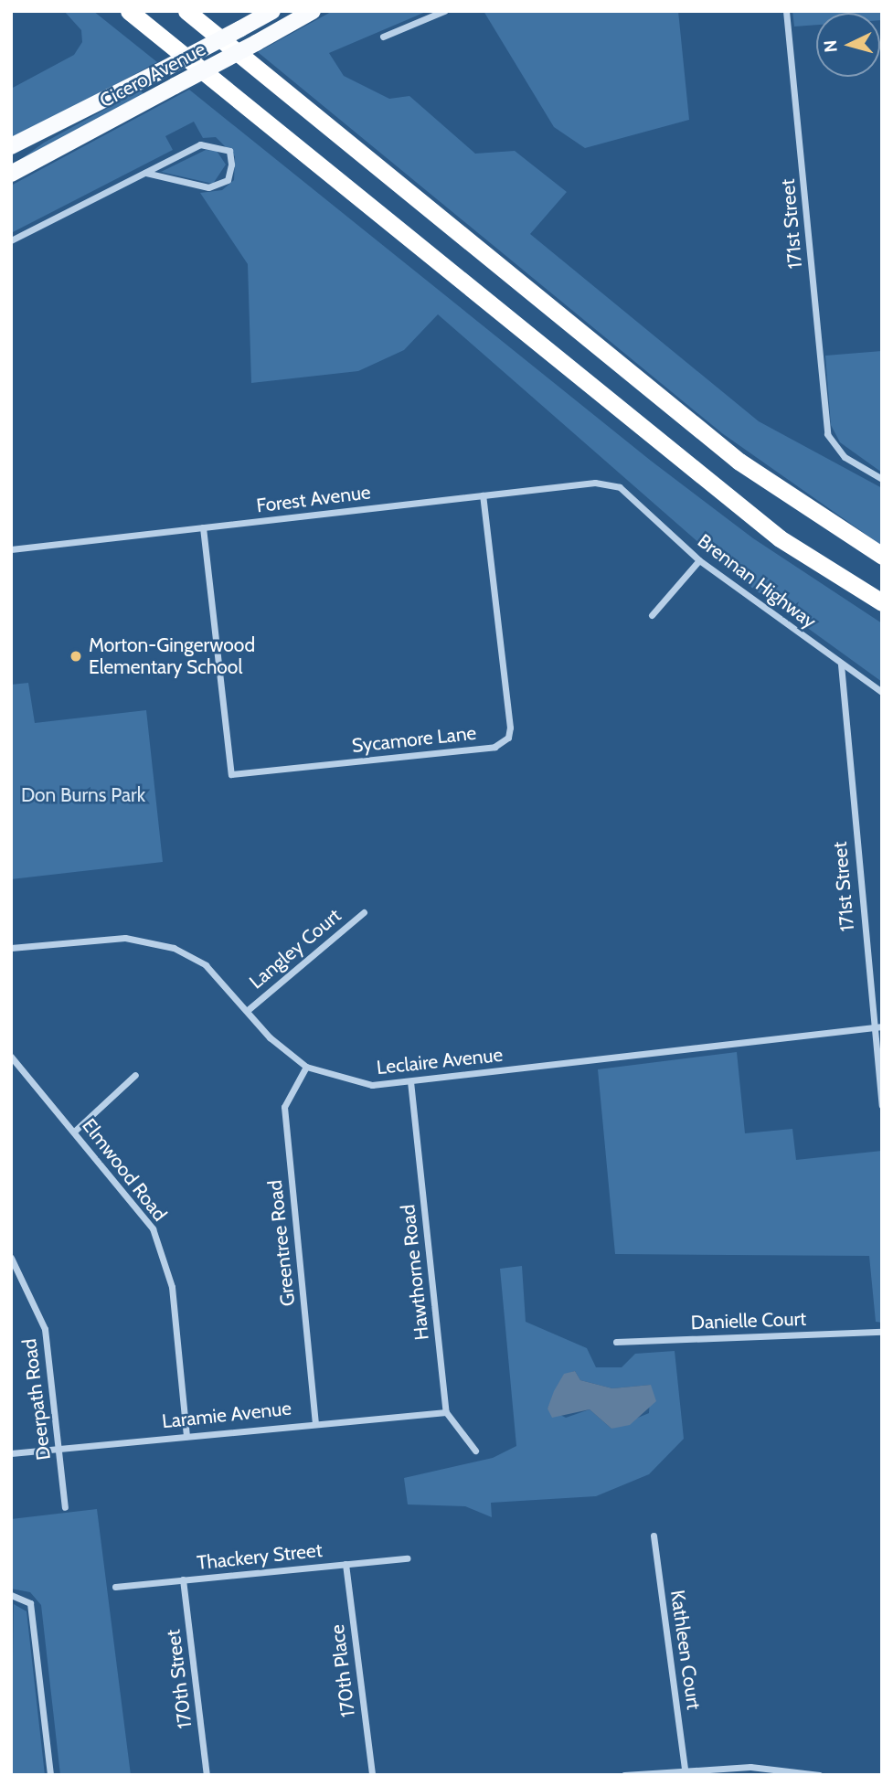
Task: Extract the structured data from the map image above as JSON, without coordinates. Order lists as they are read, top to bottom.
{
  "streets": {
    "main road": ["Cicero Avenue"],
    "street": [
      "171st Street",
      "Forest Avenue",
      "Brennan Highway",
      "Sycamore Lane",
      "Langley Court",
      "Leclaire Avenue",
      "Elmwood Road",
      "Greentree Road",
      "Hawthorne Road",
      "Danielle Court",
      "Deerpath Road",
      "Laramie Avenue",
      "Thackery Street",
      "Kathleen Court",
      "170th Place",
      "170th Street"
    ]
  },
  "crossings": [
    ["171st Street", "Brennan Highway"],
    ["171st Street", "Leclaire Avenue"],
    ["Forest Avenue", "Brennan Highway"],
    ["Forest Avenue", "Sycamore Lane"],
    ["Langley Court", "Leclaire Avenue"],
    ["Leclaire Avenue", "Greentree Road"],
    ["Leclaire Avenue", "Hawthorne Road"],
    ["Elmwood Road", "Laramie Avenue"],
    ["Greentree Road", "Laramie Avenue"],
    ["Hawthorne Road", "Laramie Avenue"],
    ["Deerpath Road", "Laramie Avenue"],
    ["Thackery Street", "170th Place"],
    ["Thackery Street", "170th Street"]
  ],
  "parks": ["Don Burns Park"],
  "places": ["Morton-Gingerwood Elementary School"],
  "north": "left"
}
